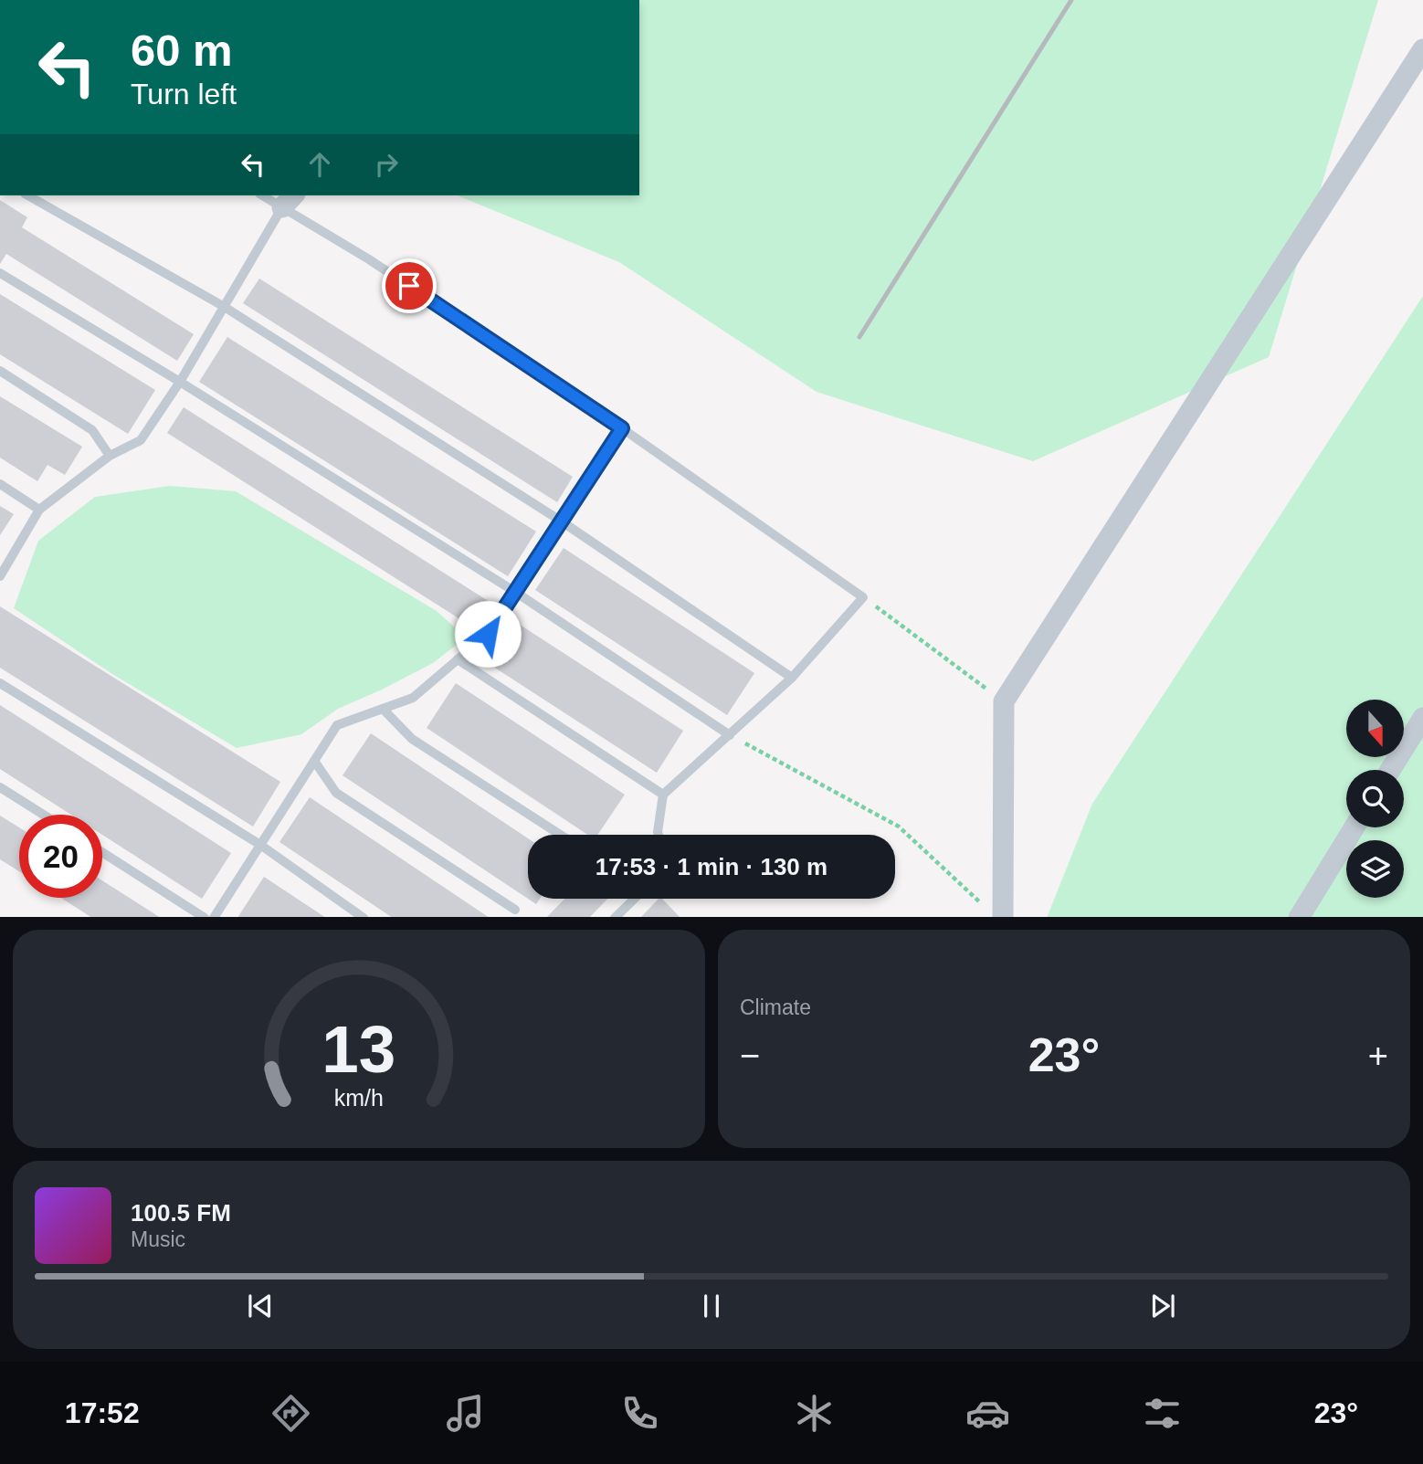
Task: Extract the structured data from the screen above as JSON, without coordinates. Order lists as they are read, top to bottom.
{
  "north": "bottom",
  "page": {
    "turn": ["60 m", "Turn left"],
    "limit": "20",
    "trip": "17:53 · 1 min · 130 m",
    "tile": "Climate",
    "heat": ["−", "23°", "+"],
    "song": ["100.5 FM", "Music"],
    "tabs": ["17:52", "23°"],
    "gauge": ["13", "km/h"]
  }
}
